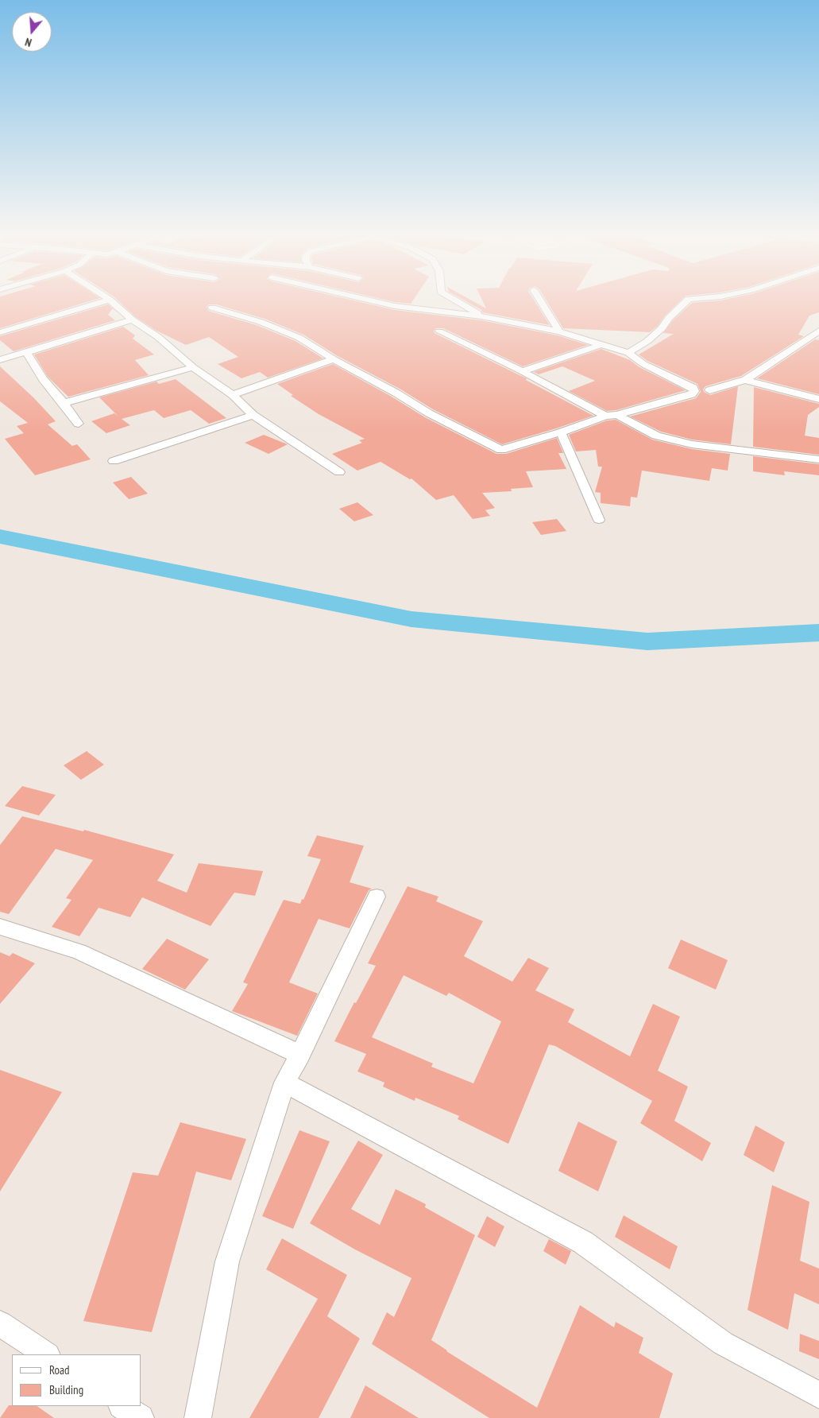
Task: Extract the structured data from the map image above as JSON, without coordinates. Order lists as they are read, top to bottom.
{
  "legend": ["Road", "Building"],
  "north": "bottom"
}
